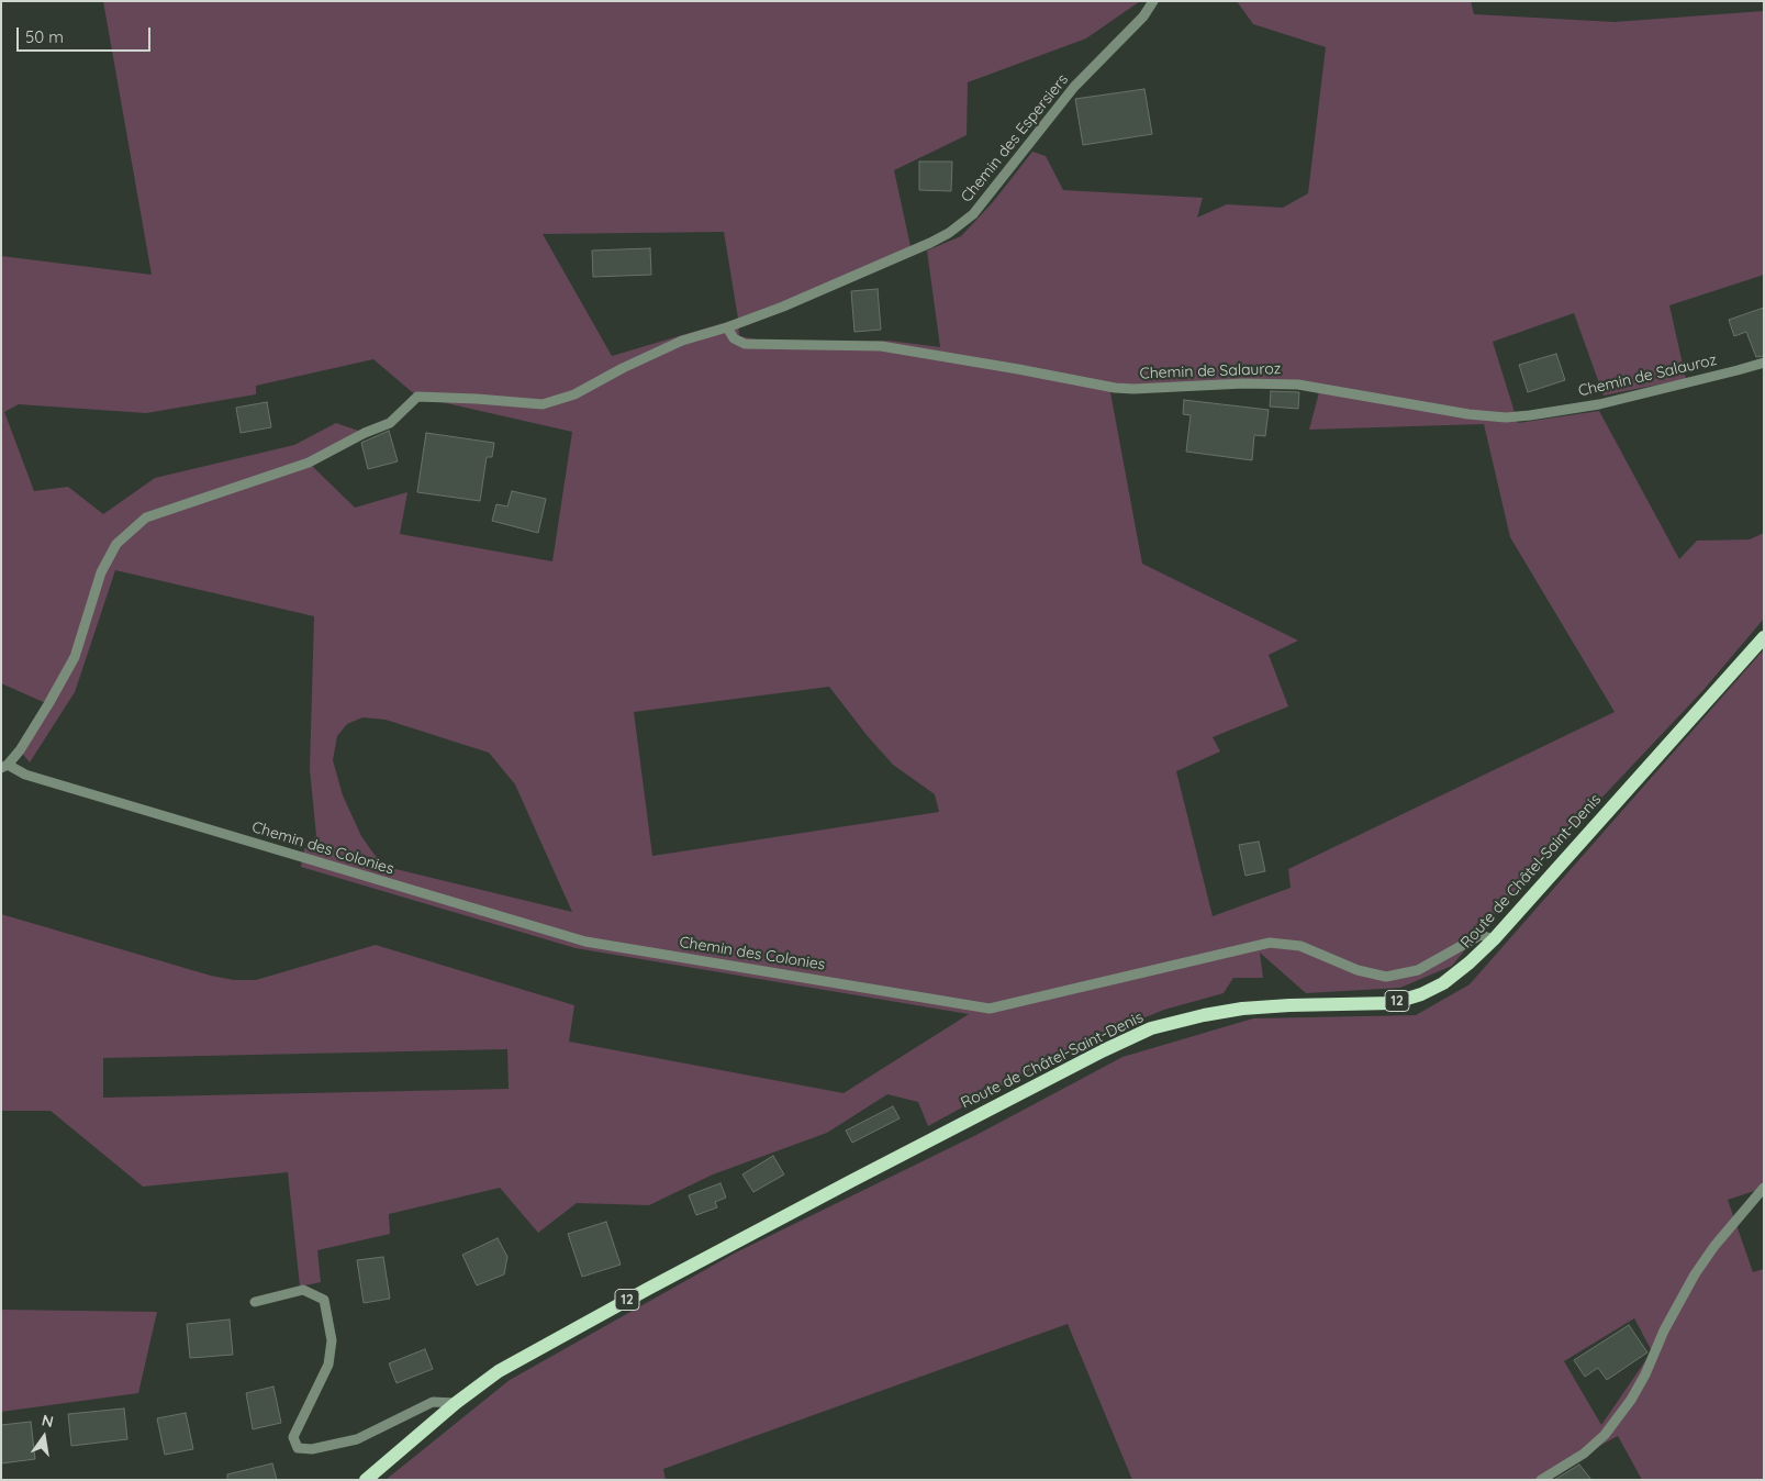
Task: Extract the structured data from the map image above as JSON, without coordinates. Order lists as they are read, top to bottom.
{
  "streets": {
    "main road": ["Route de Châtel-Saint-Denis", "12"],
    "street": ["Chemin des Espersiers", "Chemin de Salauroz", "Chemin des Colonies"]
  },
  "crossings": [
    ["Chemin des Espersiers", "Chemin de Salauroz"],
    ["Chemin des Espersiers", "Chemin des Colonies"],
    ["Chemin des Colonies", "Route de Châtel-Saint-Denis"]
  ],
  "scale_bar": "50 m",
  "north": "top"
}
